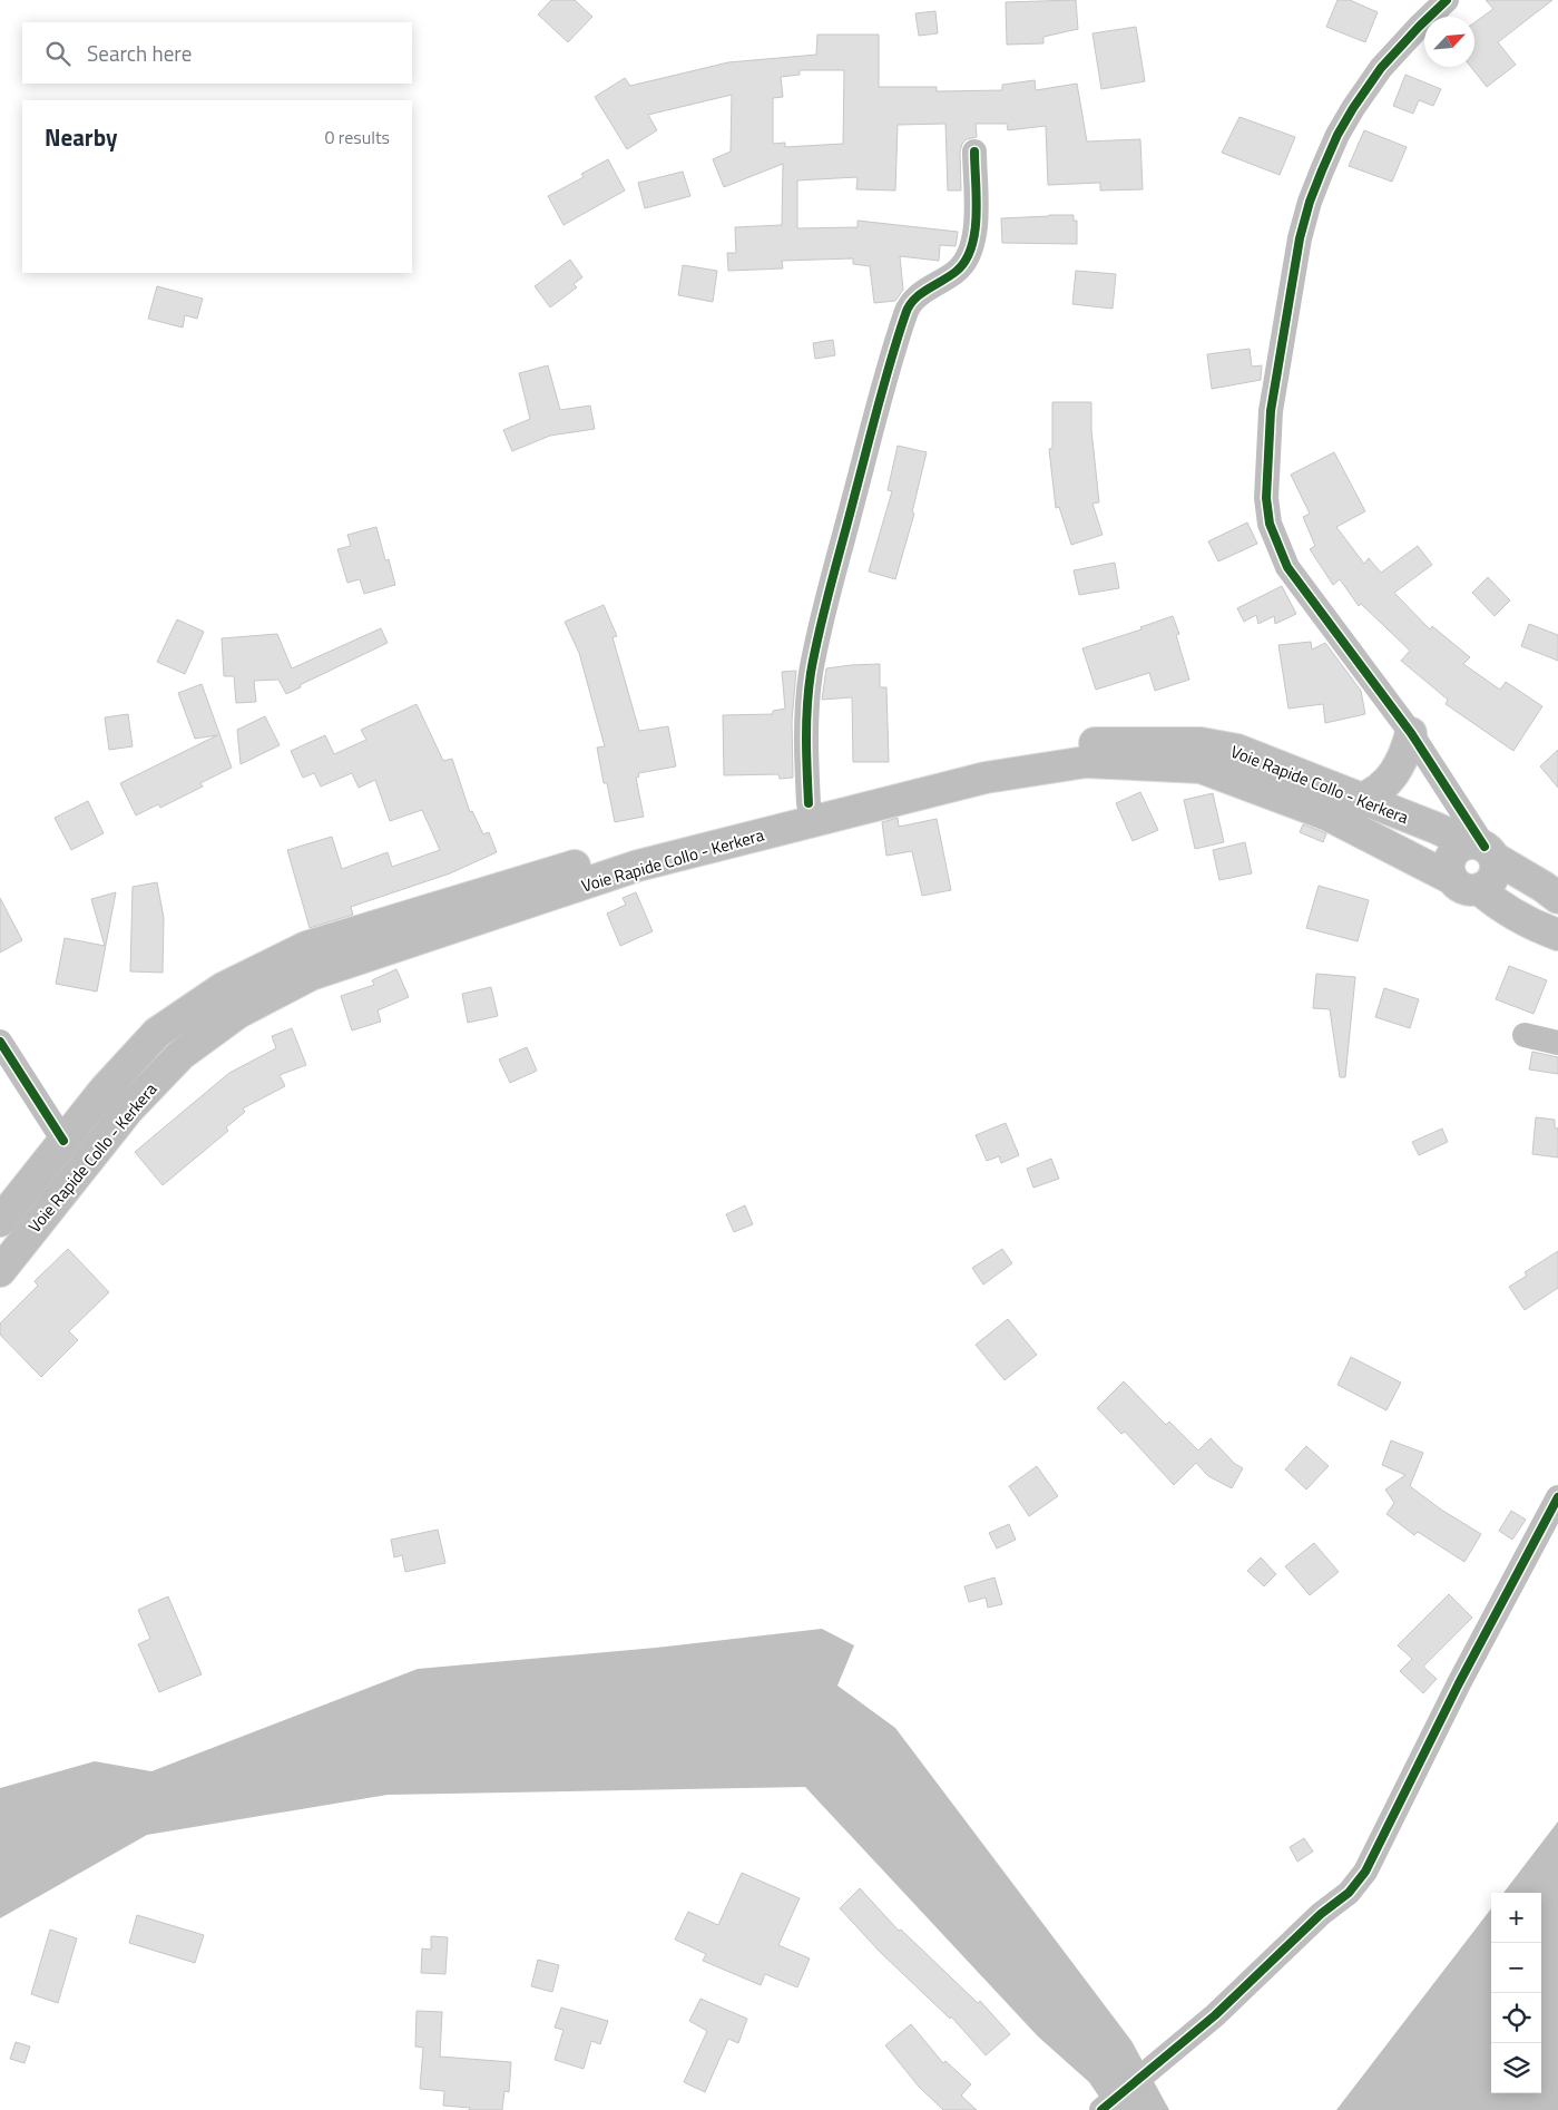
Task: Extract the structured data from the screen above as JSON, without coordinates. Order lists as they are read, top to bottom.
{
  "streets": {
    "highway": ["Voie Rapide Collo - Kerkera"]
  },
  "north": "top right",
  "page": {
    "search": "Search here",
    "heading": ["Nearby", "0 results"],
    "map_buttons": ["+", "−"]
  }
}
